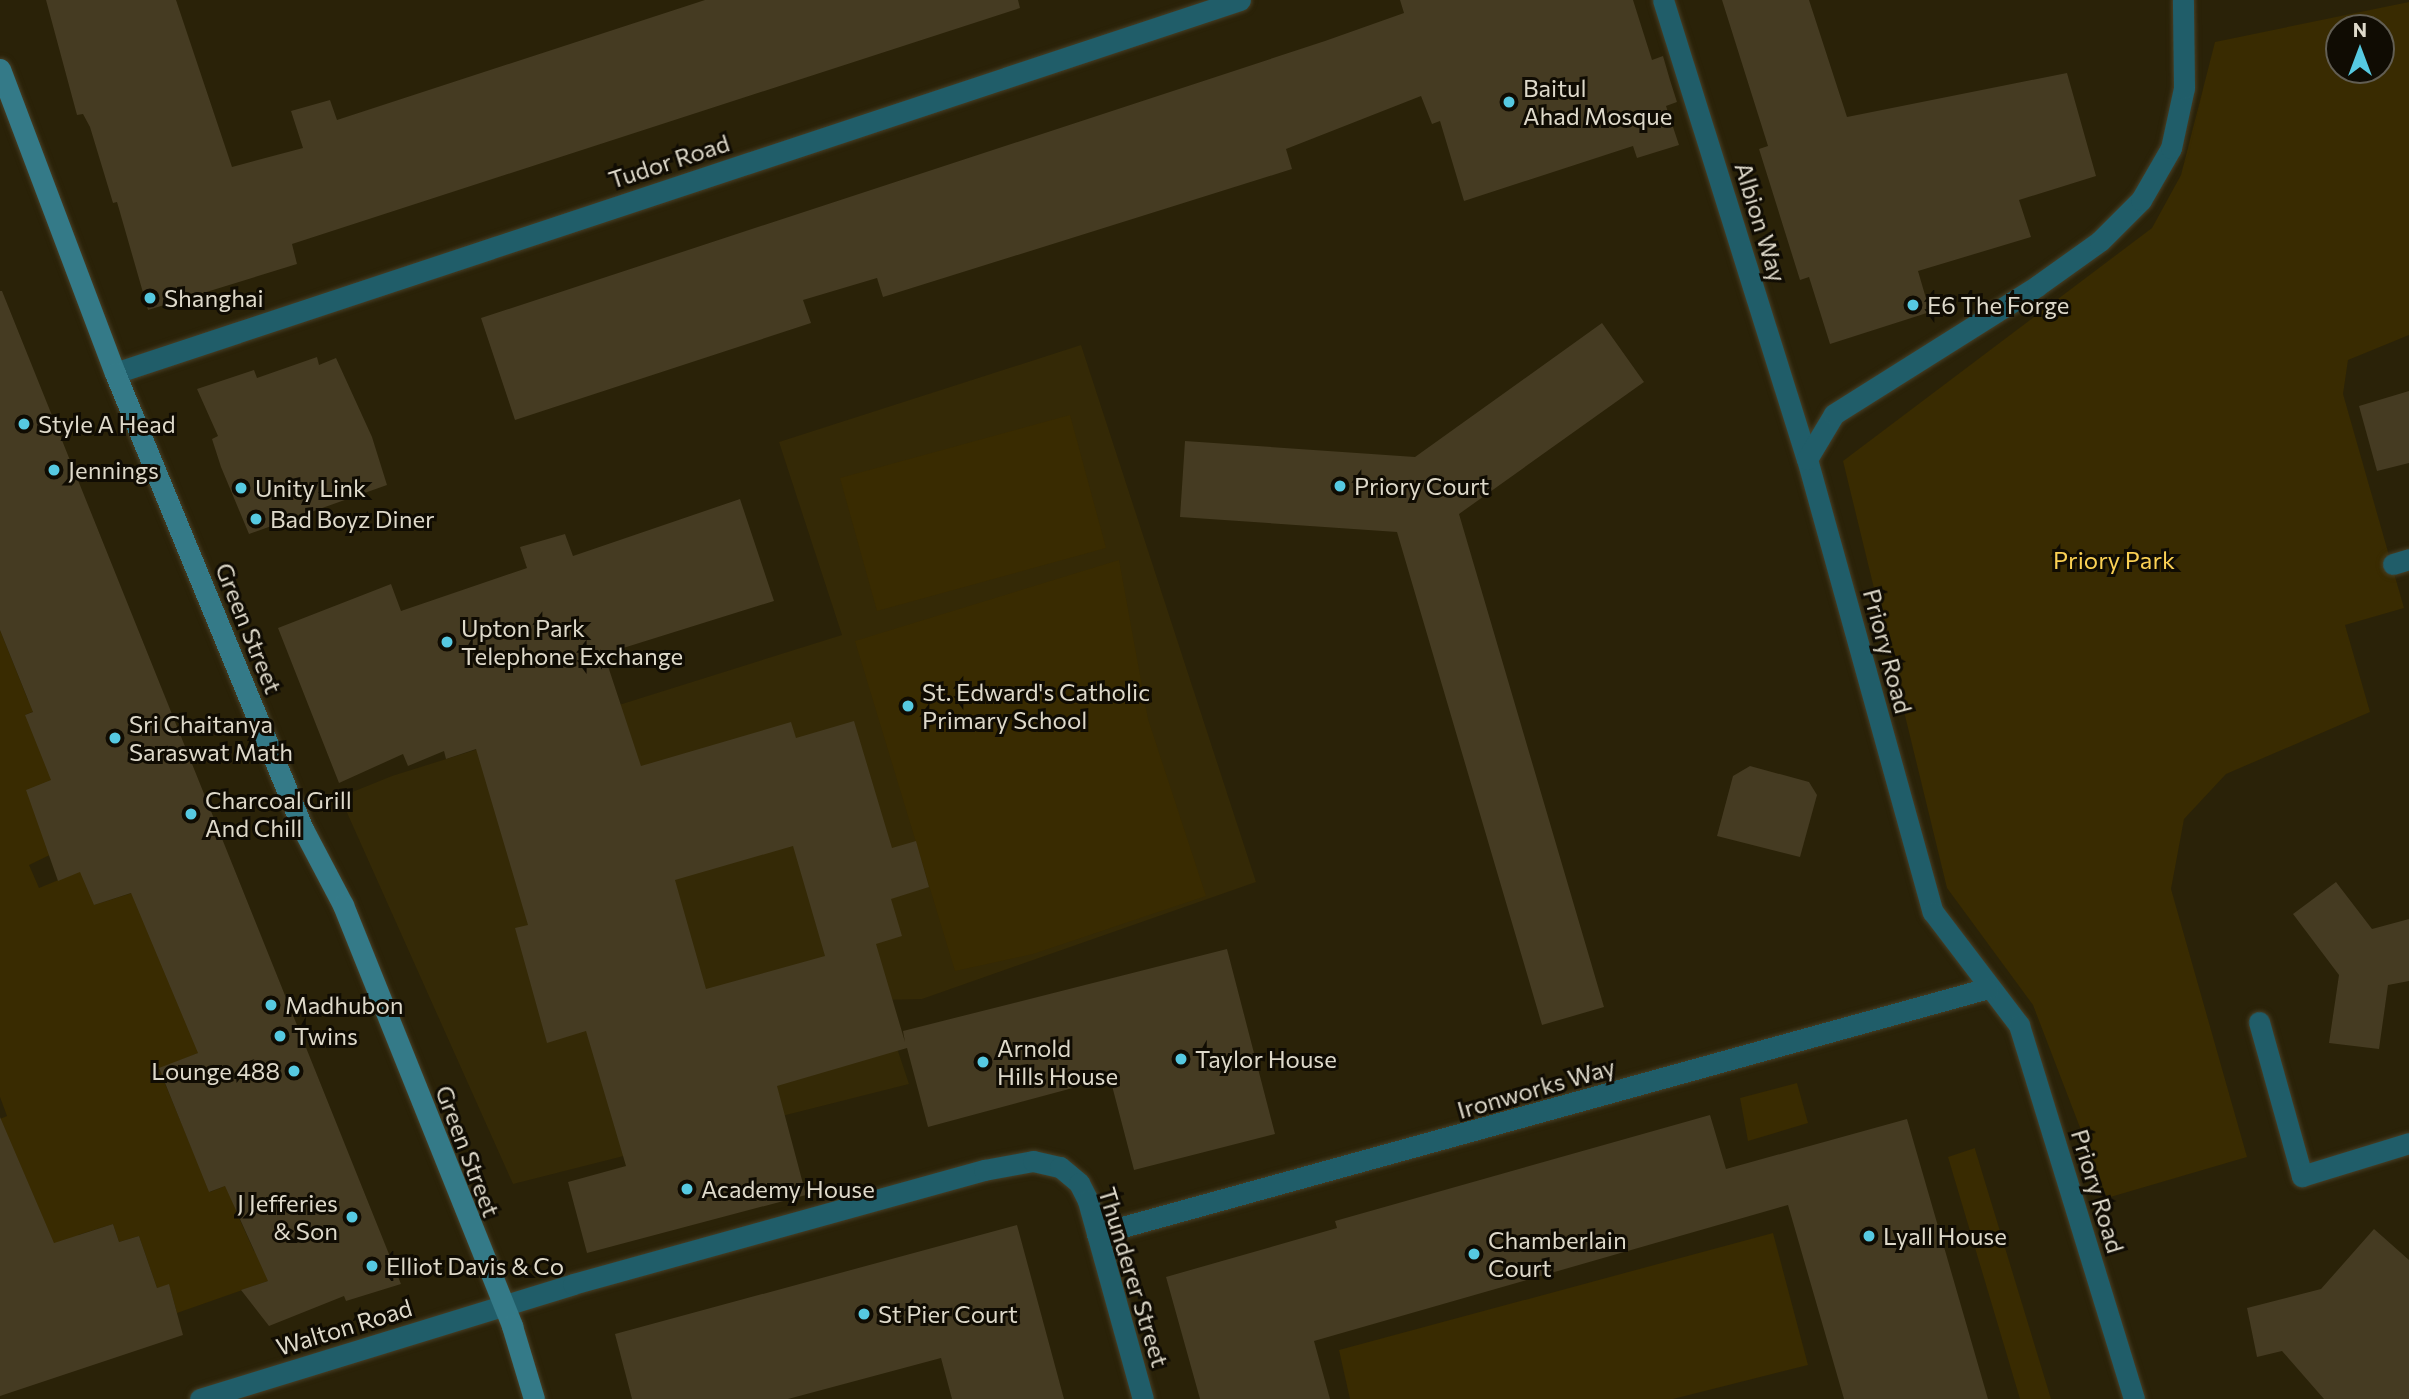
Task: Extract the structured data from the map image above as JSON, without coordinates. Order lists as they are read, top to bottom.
{
  "streets": {
    "main road": ["Green Street"],
    "street": [
      "Tudor Road",
      "Albion Way",
      "Priory Road",
      "Ironworks Way",
      "Thunderer Street",
      "Walton Road"
    ]
  },
  "crossings": [
    ["Tudor Road", "Green Street"],
    ["Albion Way", "Priory Road"],
    ["Green Street", "Thunderer Street"],
    ["Green Street", "Walton Road"],
    ["Priory Road", "Ironworks Way"],
    ["Ironworks Way", "Thunderer Street"],
    ["Thunderer Street", "Walton Road"]
  ],
  "parks": ["Priory Park"],
  "places": [
    "Baitul Ahad Mosque",
    "Shanghai",
    "E6 The Forge",
    "Style A Head",
    "Jennings",
    "Priory Court",
    "Unity Link",
    "Bad Boyz Diner",
    "Upton Park Telephone Exchange",
    "St. Edward's Catholic Primary School",
    "Sri Chaitanya Saraswat Math",
    "Charcoal Grill And Chill",
    "Madhubon",
    "Twins",
    "Taylor House",
    "Arnold Hills House",
    "Lounge 488",
    "Academy House",
    "J Jefferies & Son",
    "Lyall House",
    "Chamberlain Court",
    "Elliot Davis & Co",
    "St Pier Court"
  ],
  "north": "top"
}
